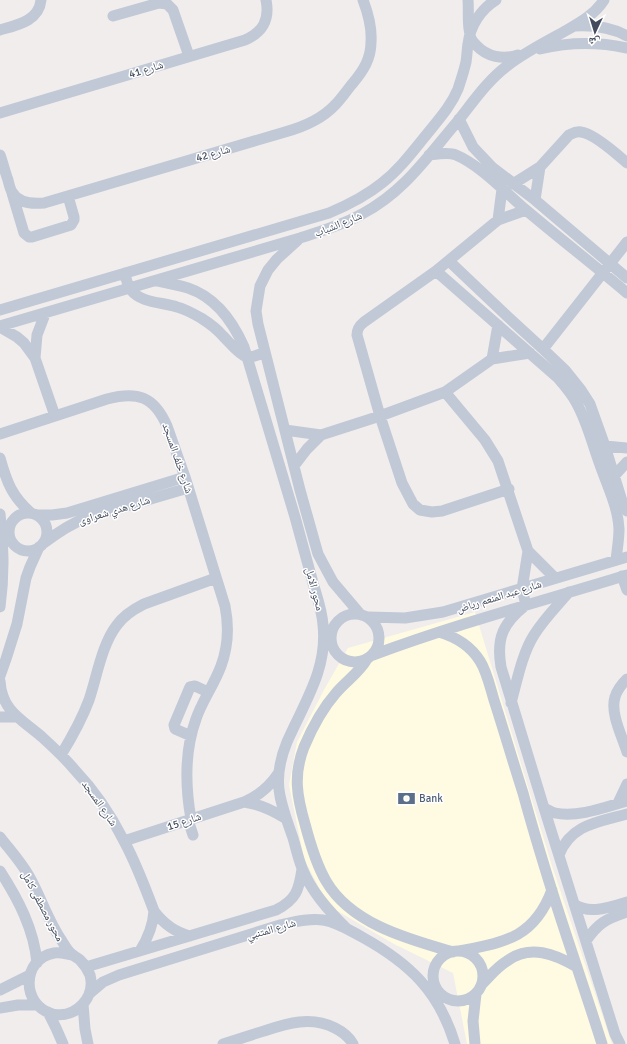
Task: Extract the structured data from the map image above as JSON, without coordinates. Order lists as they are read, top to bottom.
{
  "streets": {
    "street": [
      "شارع 41",
      "شارع 42",
      "شارع الشباب",
      "شارع خلف المسجد",
      "شارع هدي شعراوى",
      "محور الامل",
      "شارع عبد المنعم رياض",
      "شارع المسجد",
      "شارع 15",
      "محور مصطفى كامل",
      "شارع المتنبي"
    ]
  },
  "crossings": [
    ["شارع الشباب", "محور الامل"],
    ["شارع خلف المسجد", "شارع هدي شعراوى"],
    ["شارع خلف المسجد", "شارع 15"],
    ["محور الامل", "شارع عبد المنعم رياض"],
    ["محور الامل", "شارع 15"],
    ["محور الامل", "شارع المتنبي"],
    ["شارع المسجد", "شارع 15"],
    ["شارع المسجد", "شارع المتنبي"],
    ["محور مصطفى كامل", "شارع المتنبي"]
  ],
  "places": {
    "bank": ["Bank"]
  },
  "north": "bottom"
}
